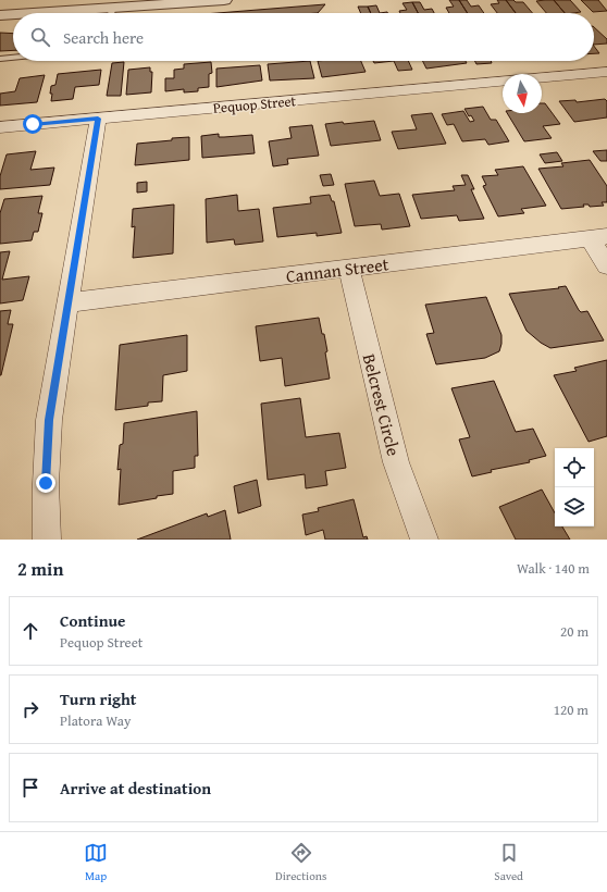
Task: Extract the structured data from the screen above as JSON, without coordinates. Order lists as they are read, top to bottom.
{
  "streets": {
    "street": ["Pequop Street", "Cannan Street", "Belcrest Circle"]
  },
  "crossings": [
    ["Cannan Street", "Belcrest Circle"]
  ],
  "north": "bottom",
  "page": {
    "search": "Search here",
    "heading": ["2 min", "Walk · 140 m"],
    "list": [
      ["Continue", "Pequop Street", "20 m"],
      ["Turn right", "Platora Way", "120 m"],
      "Arrive at destination"
    ],
    "nav": ["Map", "Directions", "Saved"]
  }
}
